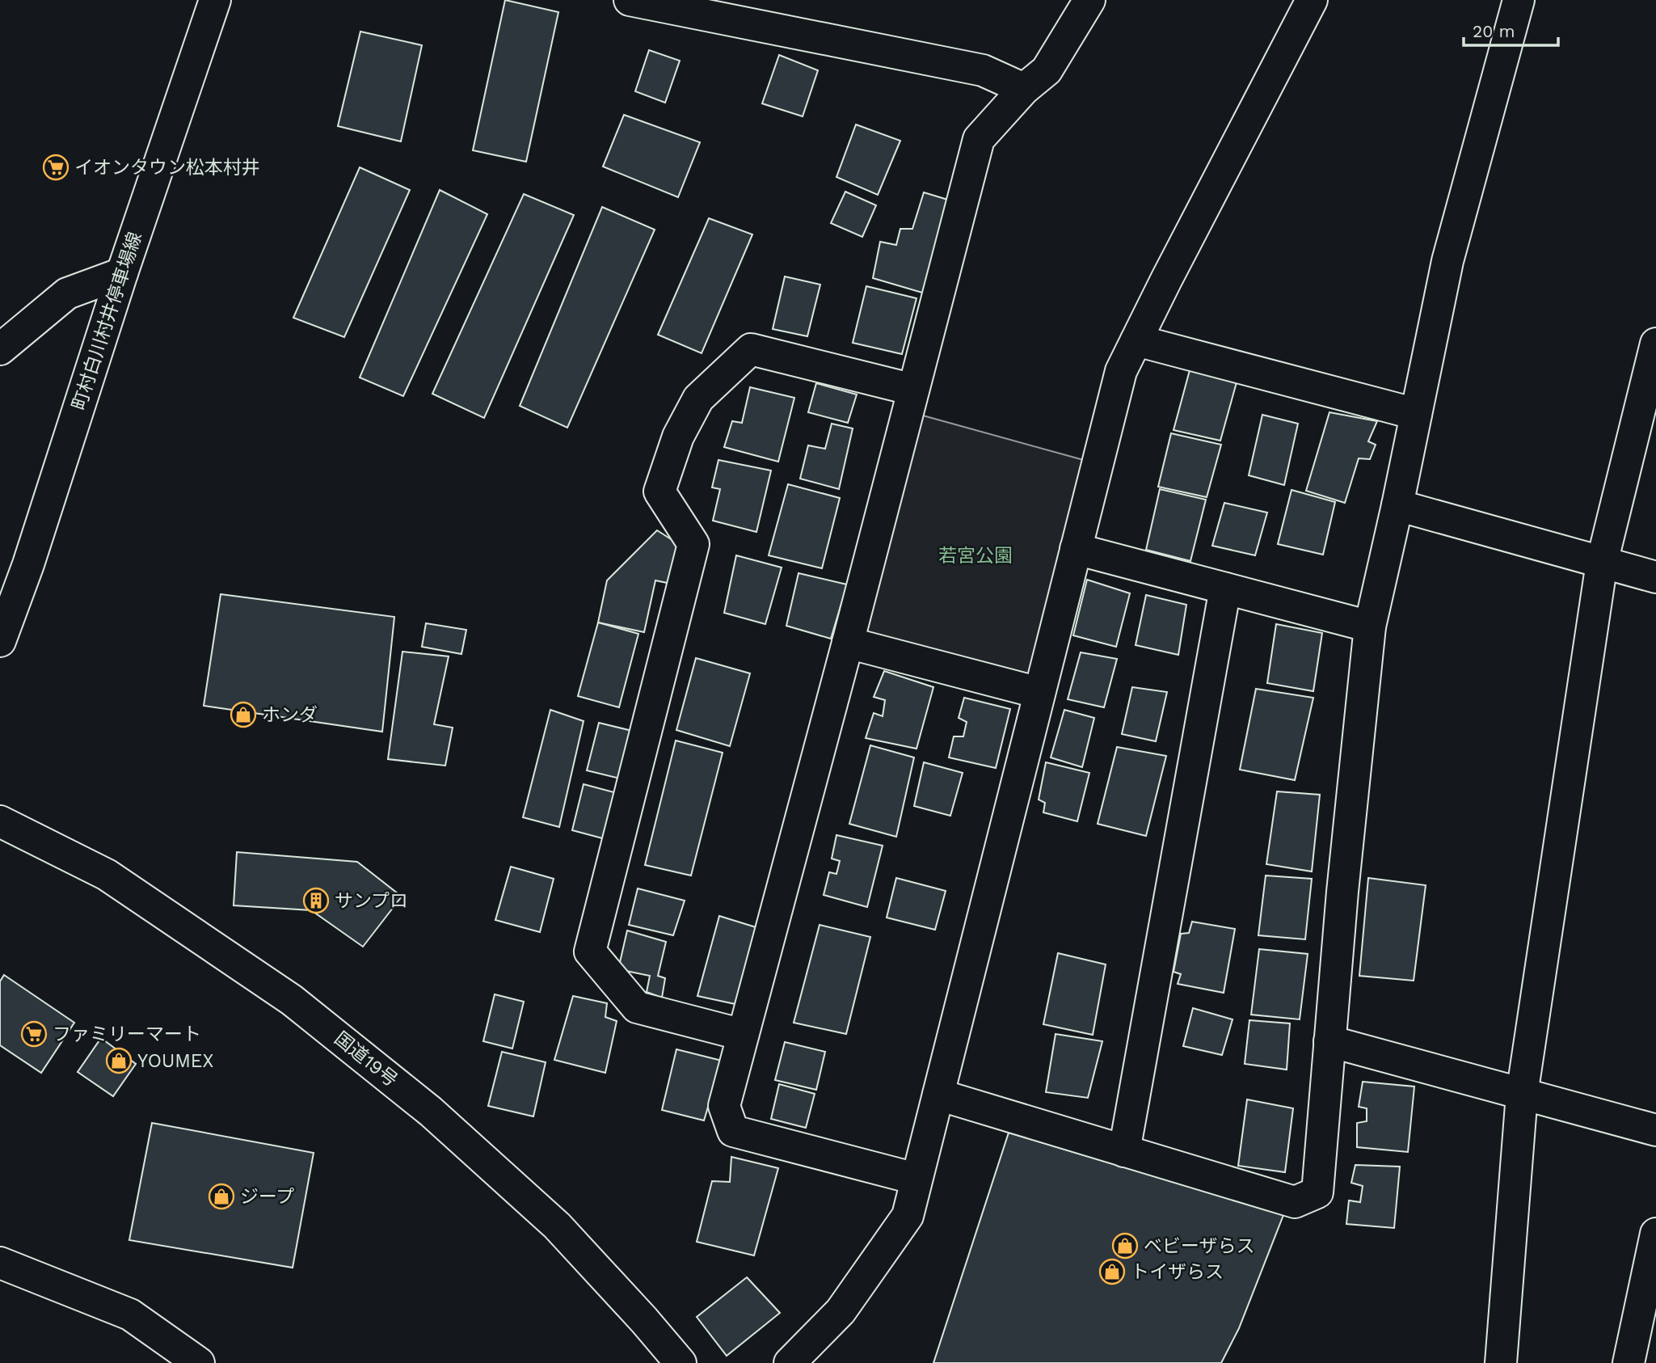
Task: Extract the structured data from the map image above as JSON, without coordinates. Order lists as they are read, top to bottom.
{
  "streets": {
    "main road": ["町村白川村井停車場線", "国道19号"]
  },
  "parks": ["若宮公園"],
  "places": {
    "supermarket": ["イオンタウン松本村井", "ファミリーマート"],
    "shop": [
      "ホンダ",
      "YOUMEX",
      "ジープ",
      "ベビーザらス",
      "トイザらス"
    ],
    "building": ["サンプロ"]
  },
  "scale_bar": "20 m"
}
